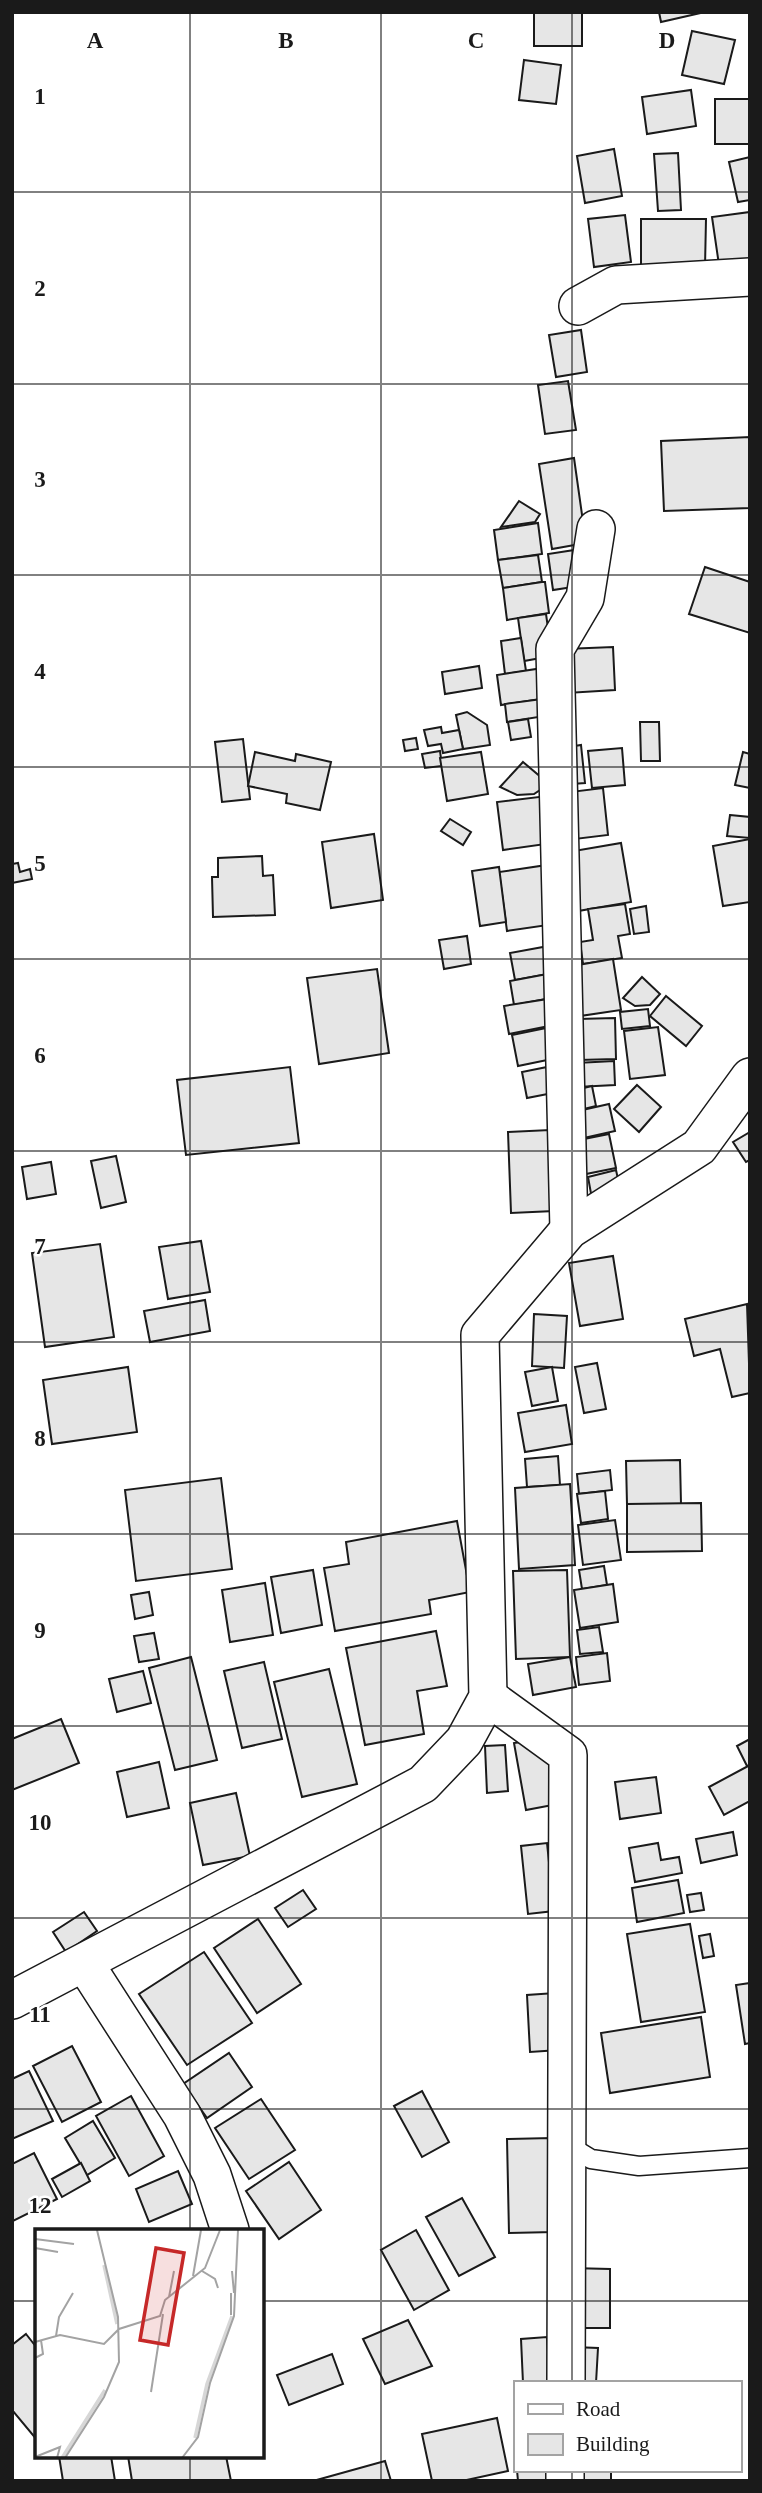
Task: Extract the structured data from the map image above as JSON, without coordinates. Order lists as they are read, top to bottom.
{
  "legend": ["Road", "Building"],
  "grid": {
    "columns": [
      "A",
      "B",
      "C",
      "D"
    ],
    "rows": [
      "1",
      "2",
      "3",
      "4",
      "5",
      "6",
      "7",
      "8",
      "9",
      "10",
      "11",
      "12"
    ]
  }
}
